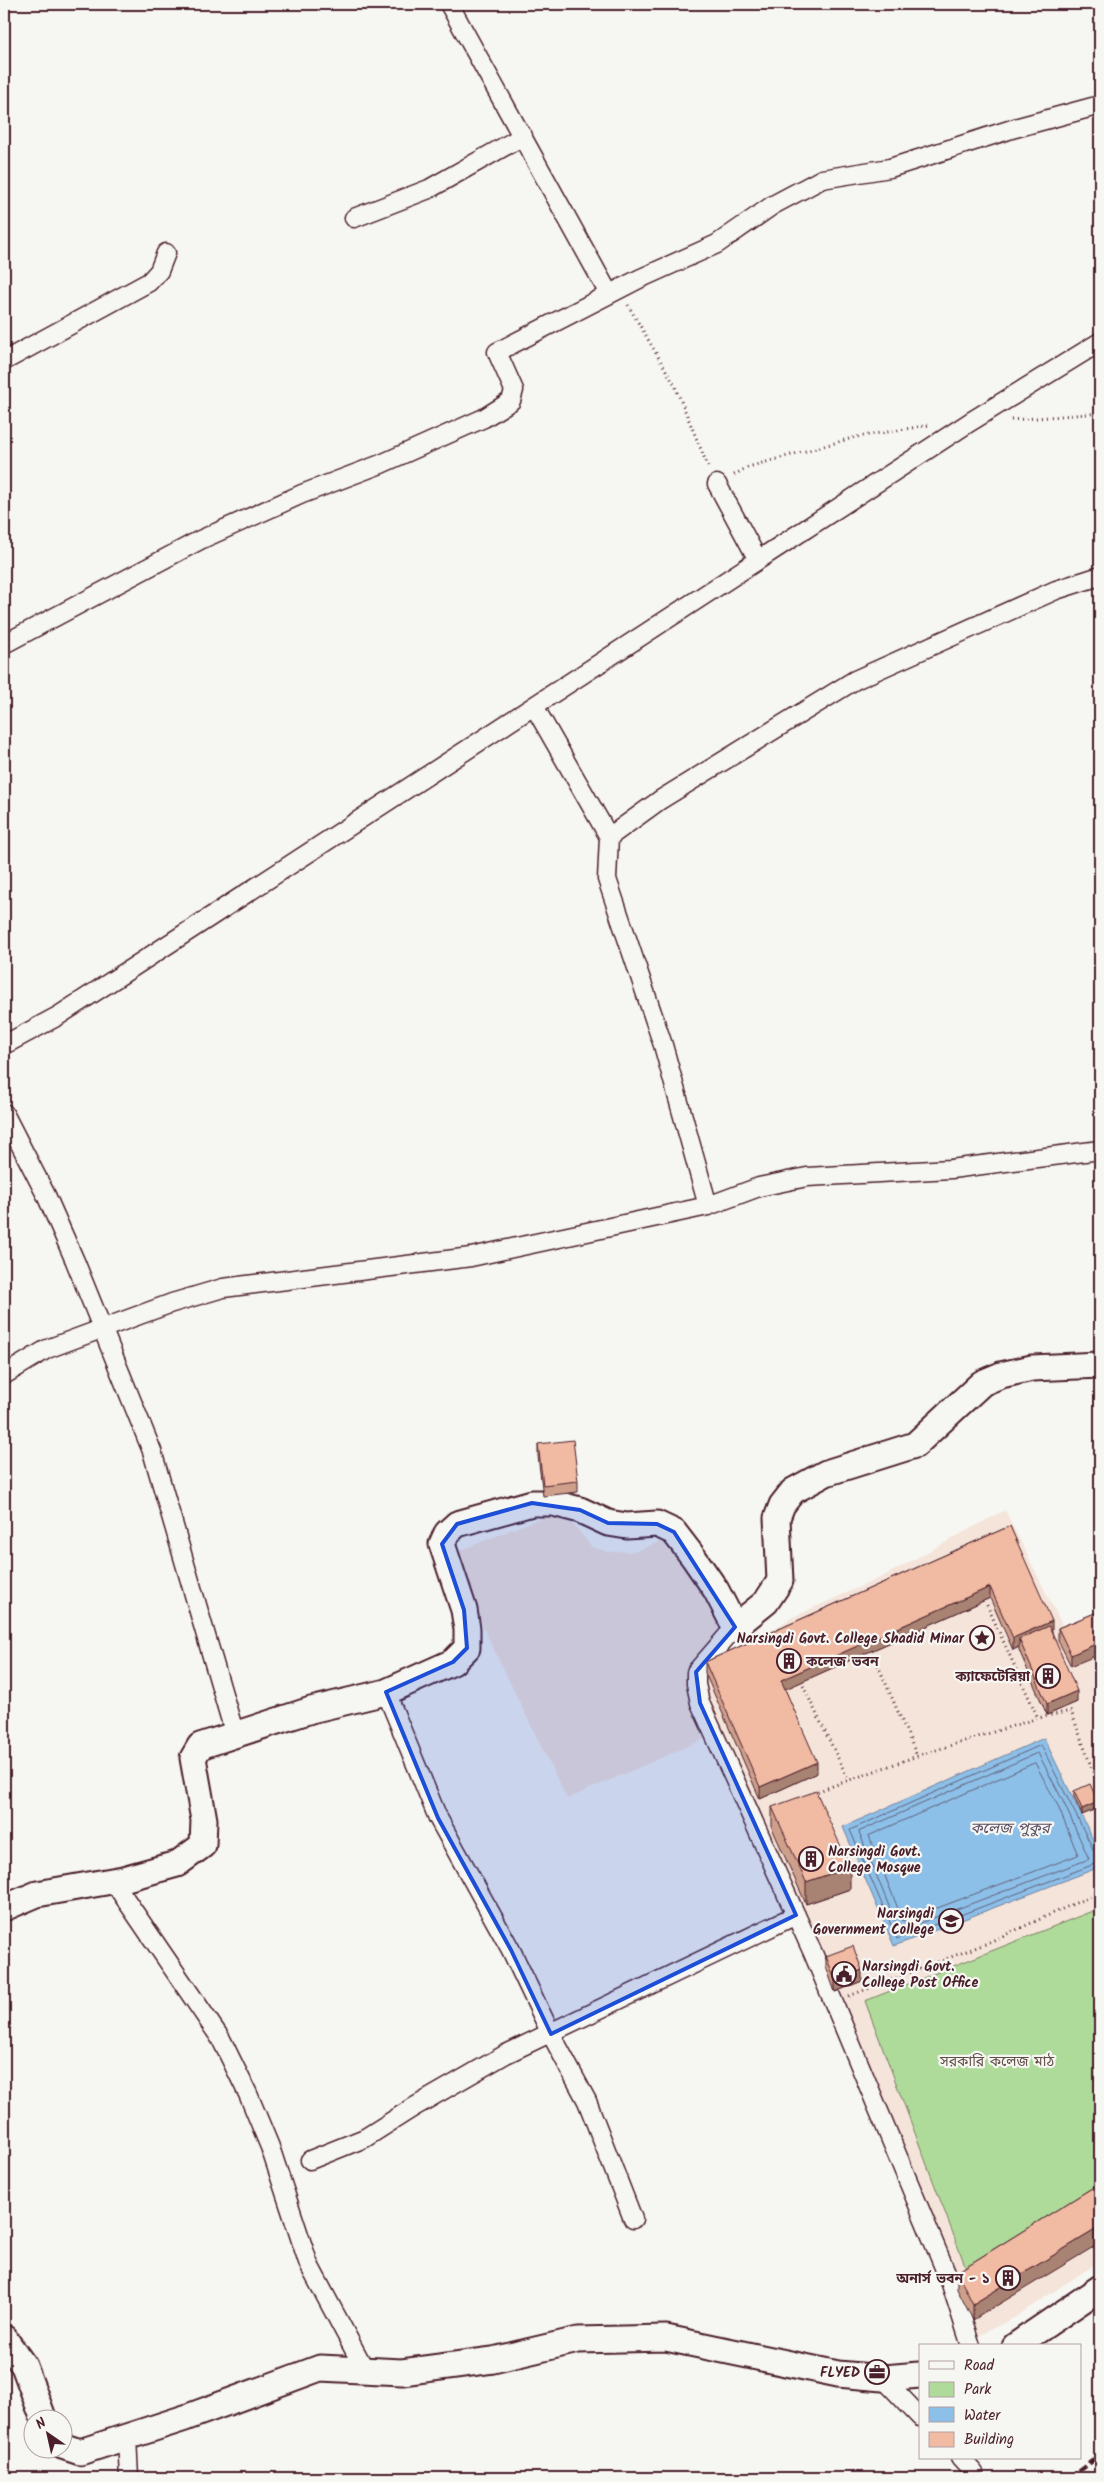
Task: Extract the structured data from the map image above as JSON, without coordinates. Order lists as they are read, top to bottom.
{
  "water": ["কলেজ পুকুর"],
  "parks": ["সরকারি কলেজ মাঠ"],
  "places": {
    "place": ["Narsingdi Govt. College Shadid Minar"],
    "building": [
      "কলেজ ভবন",
      "ক্যাফেটেরিয়া",
      "Narsingdi Govt. College Mosque",
      "অনার্স ভবন - ১"
    ],
    "school or university": ["Narsingdi Government College"],
    "public building": ["Narsingdi Govt. College Post Office"],
    "office": ["FLYED"]
  },
  "legend": [
    "Road",
    "Park",
    "Water",
    "Building"
  ],
  "north": "top left"
}
